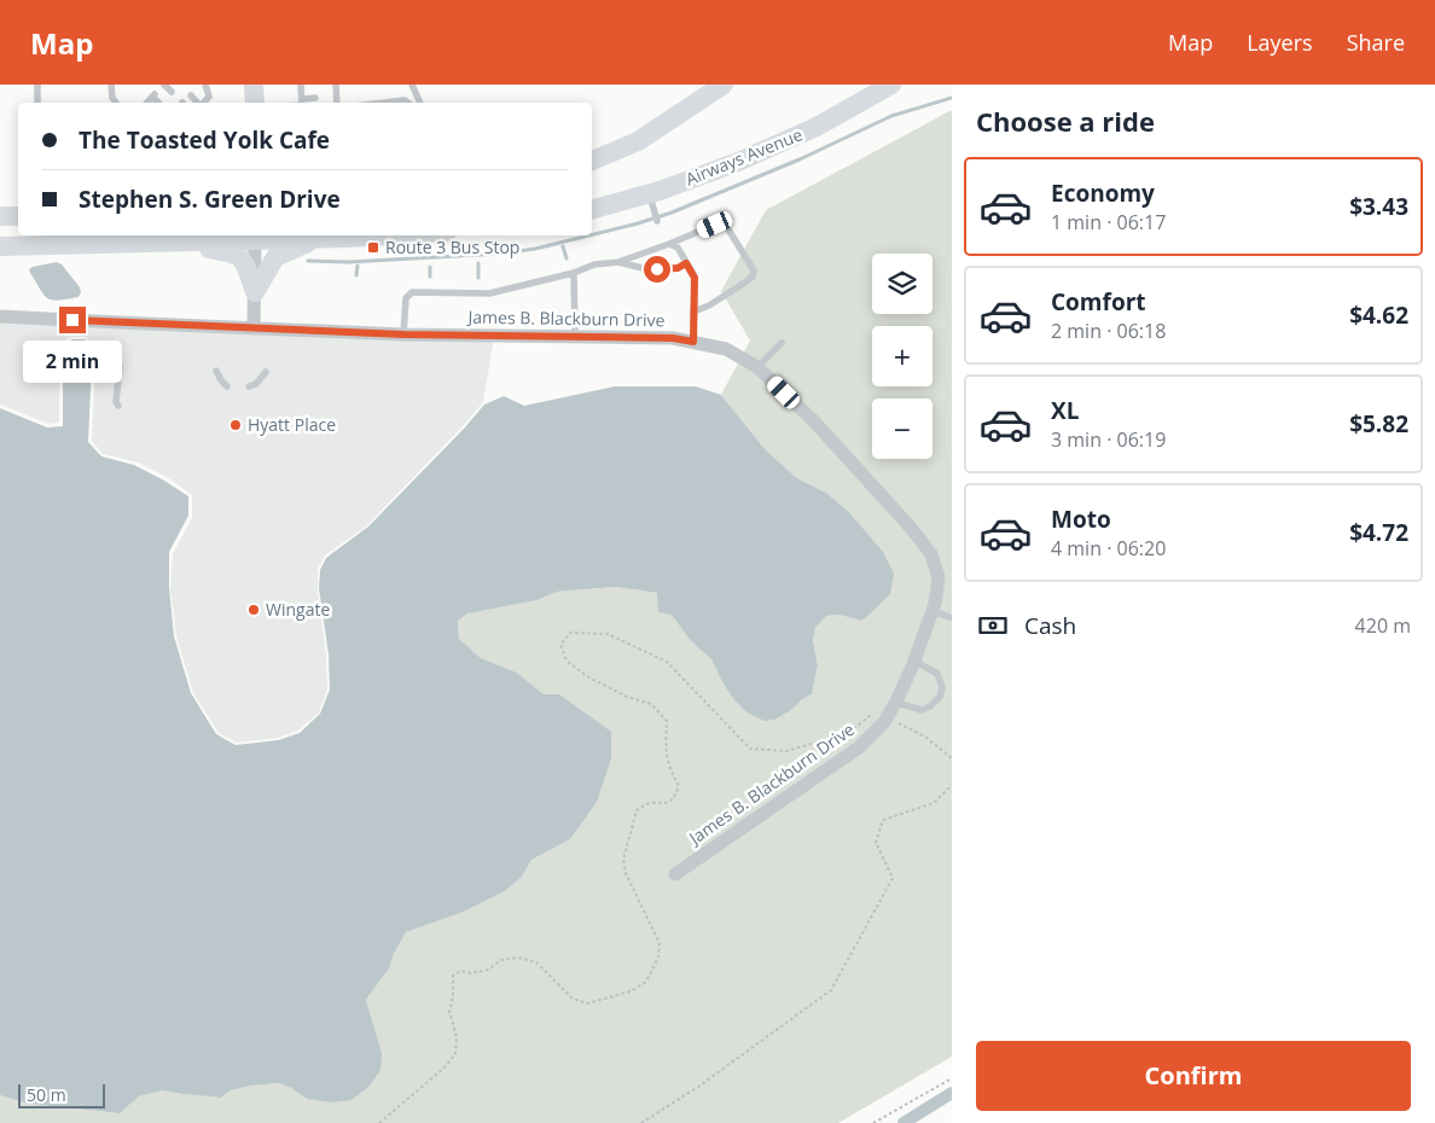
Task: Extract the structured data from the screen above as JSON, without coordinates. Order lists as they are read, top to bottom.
{
  "streets": {
    "main road": ["Airways Avenue"],
    "street": ["James B. Blackburn Drive"]
  },
  "places": {
    "transit": ["Route 3 Bus Stop"],
    "other": ["Hyatt Place", "Wingate"]
  },
  "scale_bar": "50 m",
  "page": {
    "header": "Map",
    "nav": ["Map", "Layers", "Share"],
    "heading": "Choose a ride",
    "banner": ["The Toasted Yolk Cafe", "Stephen S. Green Drive"],
    "list": [
      {
        "name": "Economy",
        "note": "1 min · 06:17",
        "value": "$3.43"
      },
      {
        "name": "Comfort",
        "note": "2 min · 06:18",
        "value": "$4.62"
      },
      {
        "name": "XL",
        "note": "3 min · 06:19",
        "value": "$5.82"
      },
      {
        "name": "Moto",
        "note": "4 min · 06:20",
        "value": "$4.72"
      }
    ],
    "map_buttons": ["+", "−"],
    "bubble": "2 min",
    "pay": ["Cash", "420 m"],
    "buttons": "Confirm",
    "scale": "50 m"
  }
}
